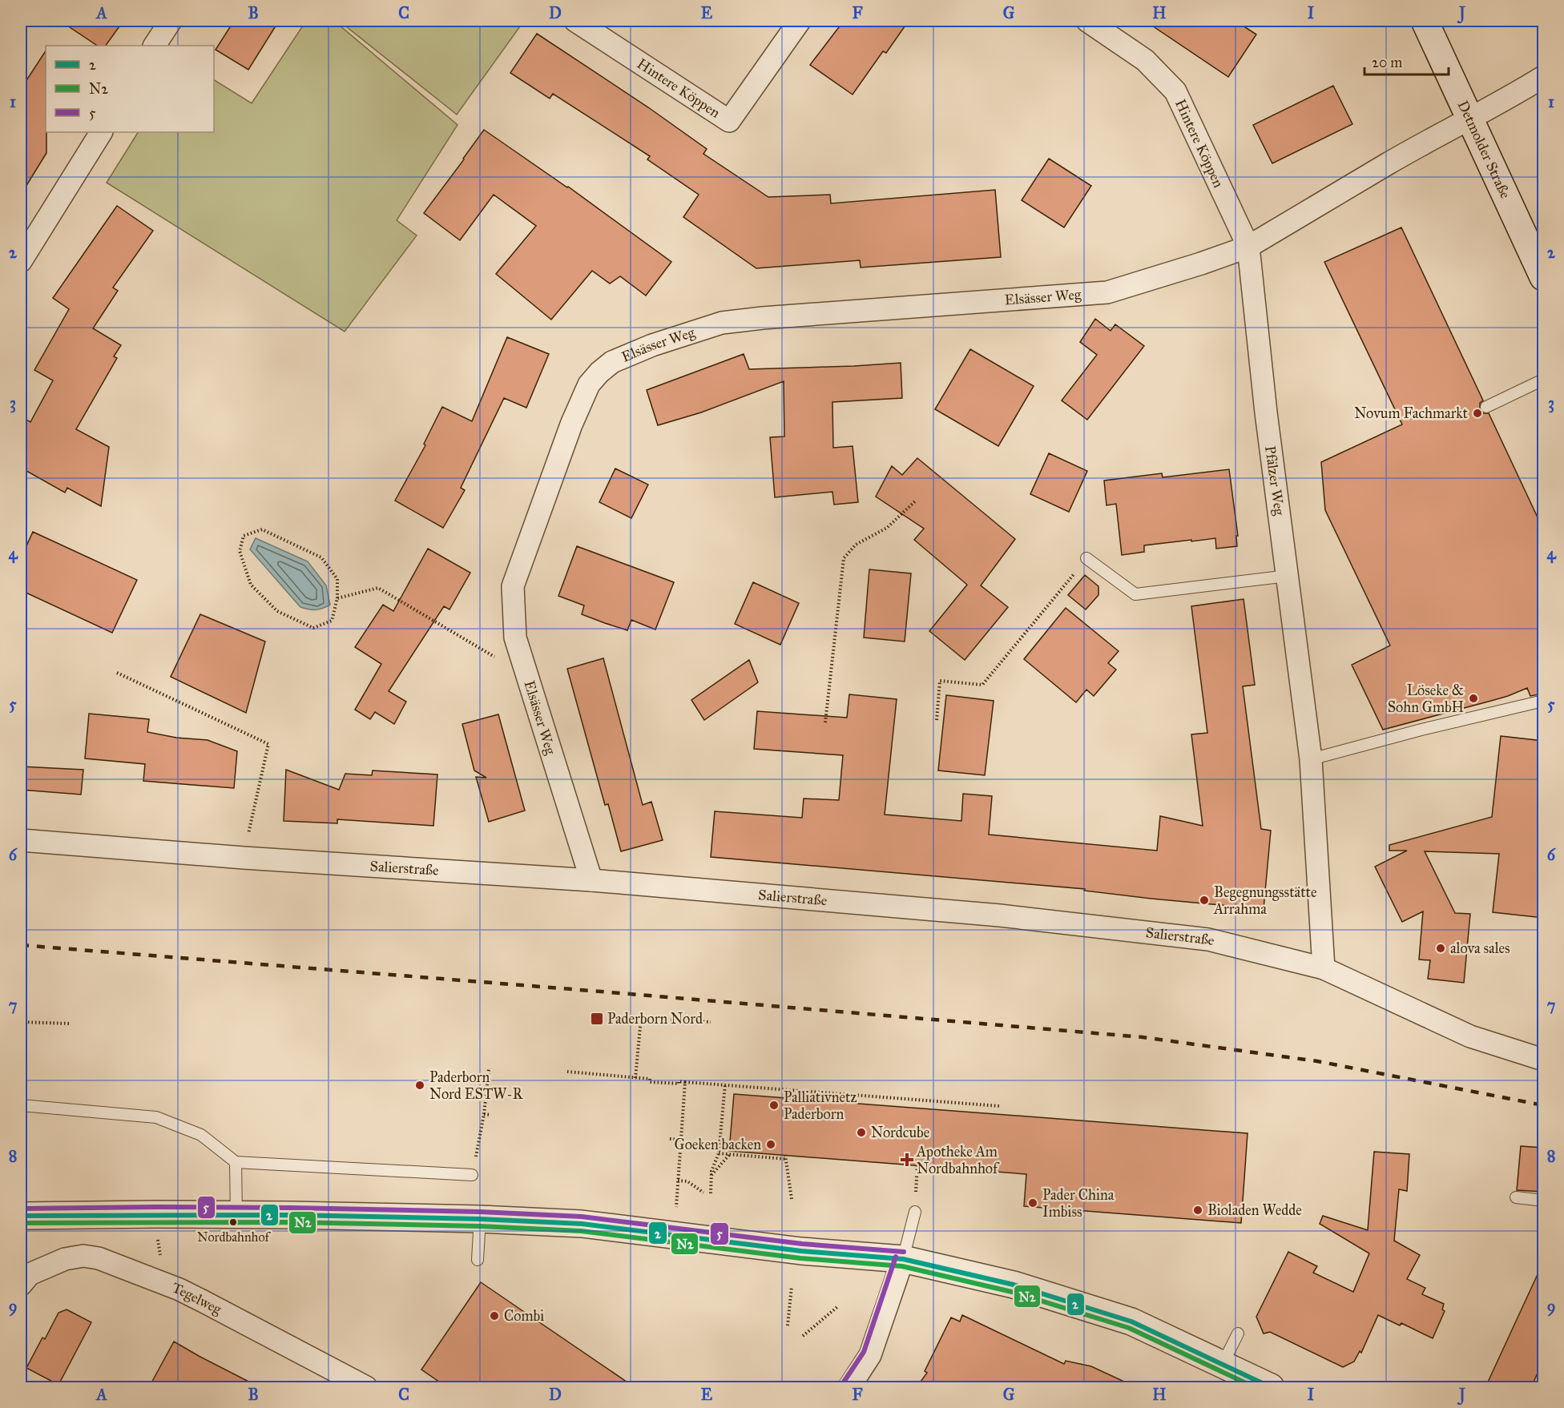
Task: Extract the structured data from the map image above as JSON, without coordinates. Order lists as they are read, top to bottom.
{
  "streets": {
    "street": [
      "Hintere Köppen",
      "Detmolder Straße",
      "Elsässer Weg",
      "Pfälzer Weg",
      "Salierstraße",
      "Tegelweg"
    ]
  },
  "crossings": [
    ["Hintere Köppen", "Elsässer Weg"],
    ["Hintere Köppen", "Pfälzer Weg"],
    ["Elsässer Weg", "Pfälzer Weg"],
    ["Elsässer Weg", "Salierstraße"],
    ["Pfälzer Weg", "Salierstraße"]
  ],
  "places": {
    "other": [
      "Novum Fachmarkt",
      "Löseke & Sohn GmbH",
      "Begegnungsstätte Arrahma",
      "alova sales",
      "Paderborn Nord ESTW-R",
      "Palliativnetz Paderborn",
      "Nordcube",
      "Goeken backen",
      "Pader China Imbiss",
      "Bioladen Wedde",
      "Nordbahnhof",
      "Combi"
    ],
    "transit": ["Paderborn Nord"],
    "health": ["Apotheke Am Nordbahnhof"]
  },
  "lines": ["transit line 5", "transit line 2", "transit line N2"],
  "legend": ["2", "N2", "5"],
  "scale_bar": "20 m",
  "grid": {
    "columns": [
      "A",
      "B",
      "C",
      "D",
      "E",
      "F",
      "G",
      "H",
      "I",
      "J"
    ],
    "rows": [
      "1",
      "2",
      "3",
      "4",
      "5",
      "6",
      "7",
      "8",
      "9"
    ]
  }
}
